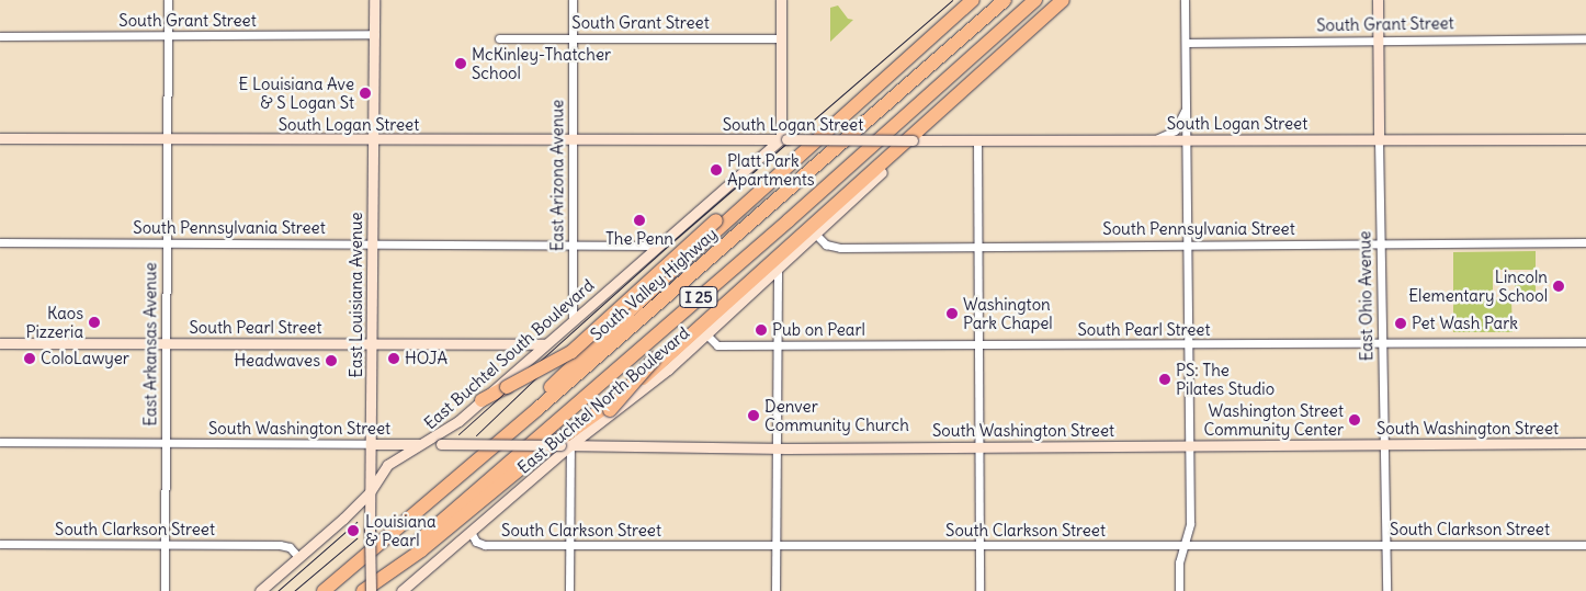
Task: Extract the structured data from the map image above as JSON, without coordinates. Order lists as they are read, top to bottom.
{
  "streets": {
    "highway": ["South Valley Highway", "I 25"],
    "main road": [
      "South Logan Street",
      "East Louisiana Avenue",
      "East Ohio Avenue",
      "South Pearl Street",
      "East Buchtel South Boulevard",
      "East Buchtel North Boulevard",
      "South Washington Street"
    ],
    "street": [
      "South Grant Street",
      "East Arizona Avenue",
      "South Pennsylvania Street",
      "East Arkansas Avenue",
      "South Clarkson Street"
    ]
  },
  "crossings": [
    ["South Grant Street", "East Arizona Avenue"],
    ["South Grant Street", "East Louisiana Avenue"],
    ["South Grant Street", "East Ohio Avenue"],
    ["South Grant Street", "East Arkansas Avenue"],
    ["South Logan Street", "East Arizona Avenue"],
    ["South Logan Street", "East Louisiana Avenue"],
    ["South Logan Street", "East Ohio Avenue"],
    ["South Logan Street", "East Arkansas Avenue"],
    ["South Logan Street", "East Buchtel South Boulevard"],
    ["South Logan Street", "East Buchtel North Boulevard"],
    ["East Arizona Avenue", "South Pennsylvania Street"],
    ["East Arizona Avenue", "East Buchtel South Boulevard"],
    ["South Pennsylvania Street", "East Louisiana Avenue"],
    ["South Pennsylvania Street", "East Ohio Avenue"],
    ["South Pennsylvania Street", "East Arkansas Avenue"],
    ["South Pennsylvania Street", "East Buchtel South Boulevard"],
    ["South Pennsylvania Street", "East Buchtel North Boulevard"],
    ["East Louisiana Avenue", "South Pearl Street"],
    ["East Louisiana Avenue", "East Buchtel South Boulevard"],
    ["East Louisiana Avenue", "South Washington Street"],
    ["East Ohio Avenue", "South Pearl Street"],
    ["East Ohio Avenue", "South Washington Street"],
    ["East Ohio Avenue", "South Clarkson Street"],
    ["South Pearl Street", "East Arkansas Avenue"],
    ["South Pearl Street", "East Buchtel South Boulevard"],
    ["South Pearl Street", "East Buchtel North Boulevard"],
    ["East Arkansas Avenue", "South Washington Street"],
    ["East Arkansas Avenue", "South Clarkson Street"],
    ["East Buchtel South Boulevard", "South Washington Street"],
    ["East Buchtel South Boulevard", "South Clarkson Street"],
    ["East Buchtel North Boulevard", "South Washington Street"],
    ["East Buchtel North Boulevard", "South Clarkson Street"]
  ],
  "places": [
    "McKinley-Thatcher School",
    "E Louisiana Ave & S Logan St",
    "Platt Park Apartments",
    "The Penn",
    "Lincoln Elementary School",
    "Washington Park Chapel",
    "Kaos Pizzeria",
    "Pet Wash Park",
    "Pub on Pearl",
    "ColoLawyer",
    "HOJA",
    "Headwaves",
    "PS: The Pilates Studio",
    "Denver Community Church",
    "Washington Street Community Center",
    "Louisiana & Pearl"
  ]
}
